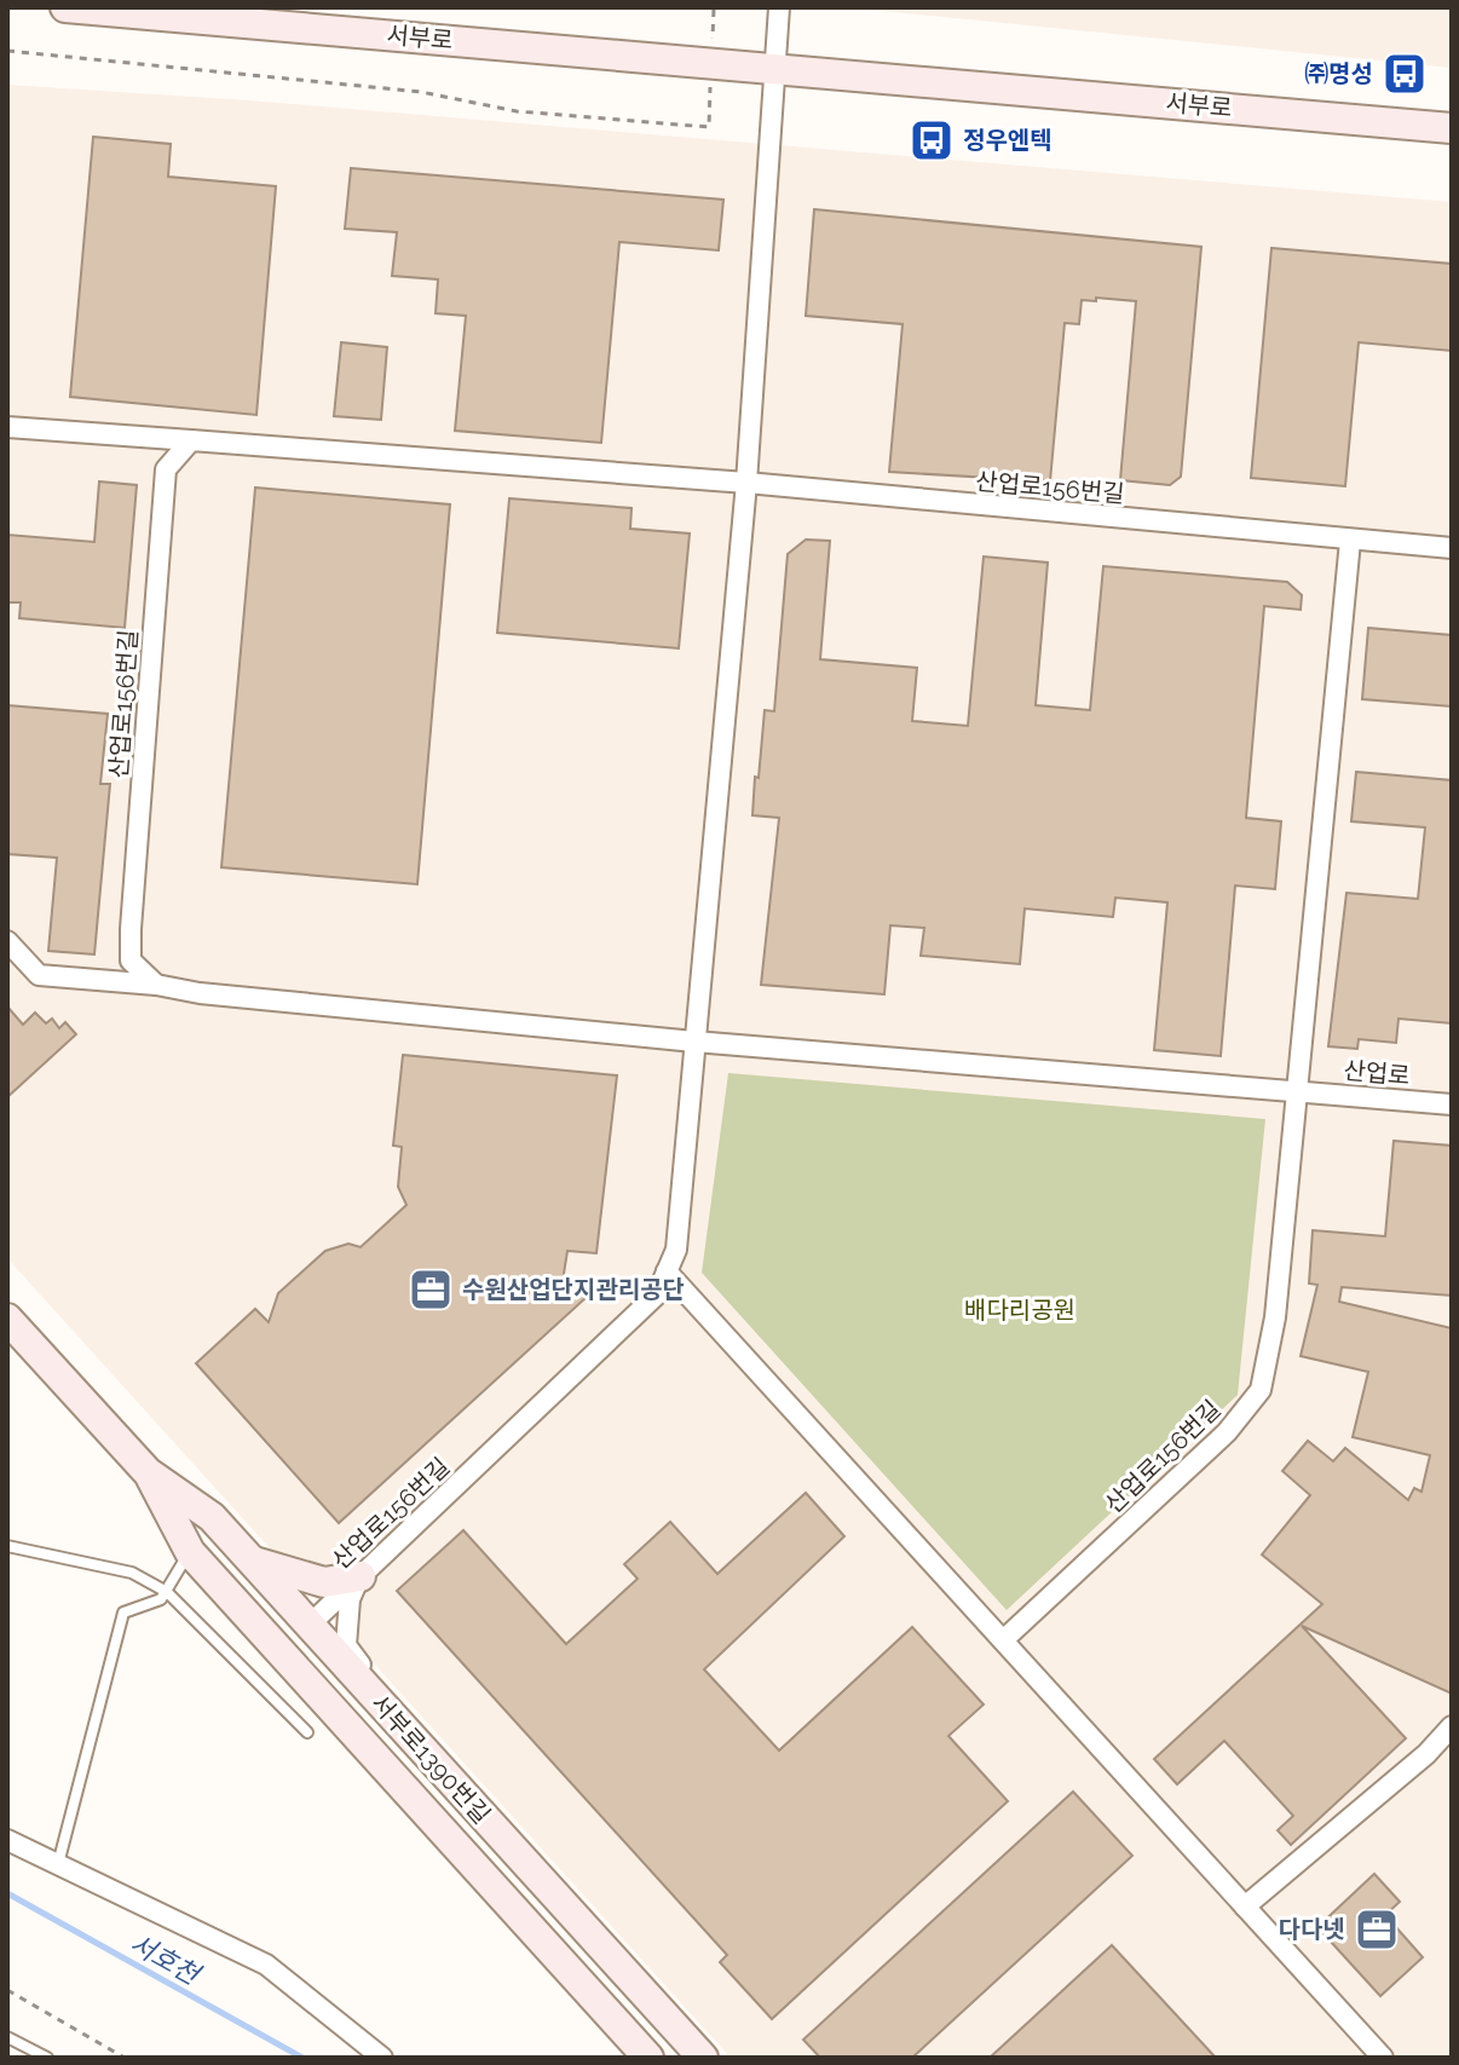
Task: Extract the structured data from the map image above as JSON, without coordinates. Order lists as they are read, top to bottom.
{
  "streets": {
    "street": [
      "서부로",
      "산업로156번길",
      "산업로",
      "서부로1390번길"
    ]
  },
  "crossings": [
    ["산업로156번길", "산업로"],
    ["산업로156번길", "서부로1390번길"]
  ],
  "water": ["서호천"],
  "parks": ["배다리공원"],
  "places": {
    "bus stop": ["㈜명성", "정우엔텍"],
    "office": ["수원산업단지관리공단", "다다넷"]
  }
}
